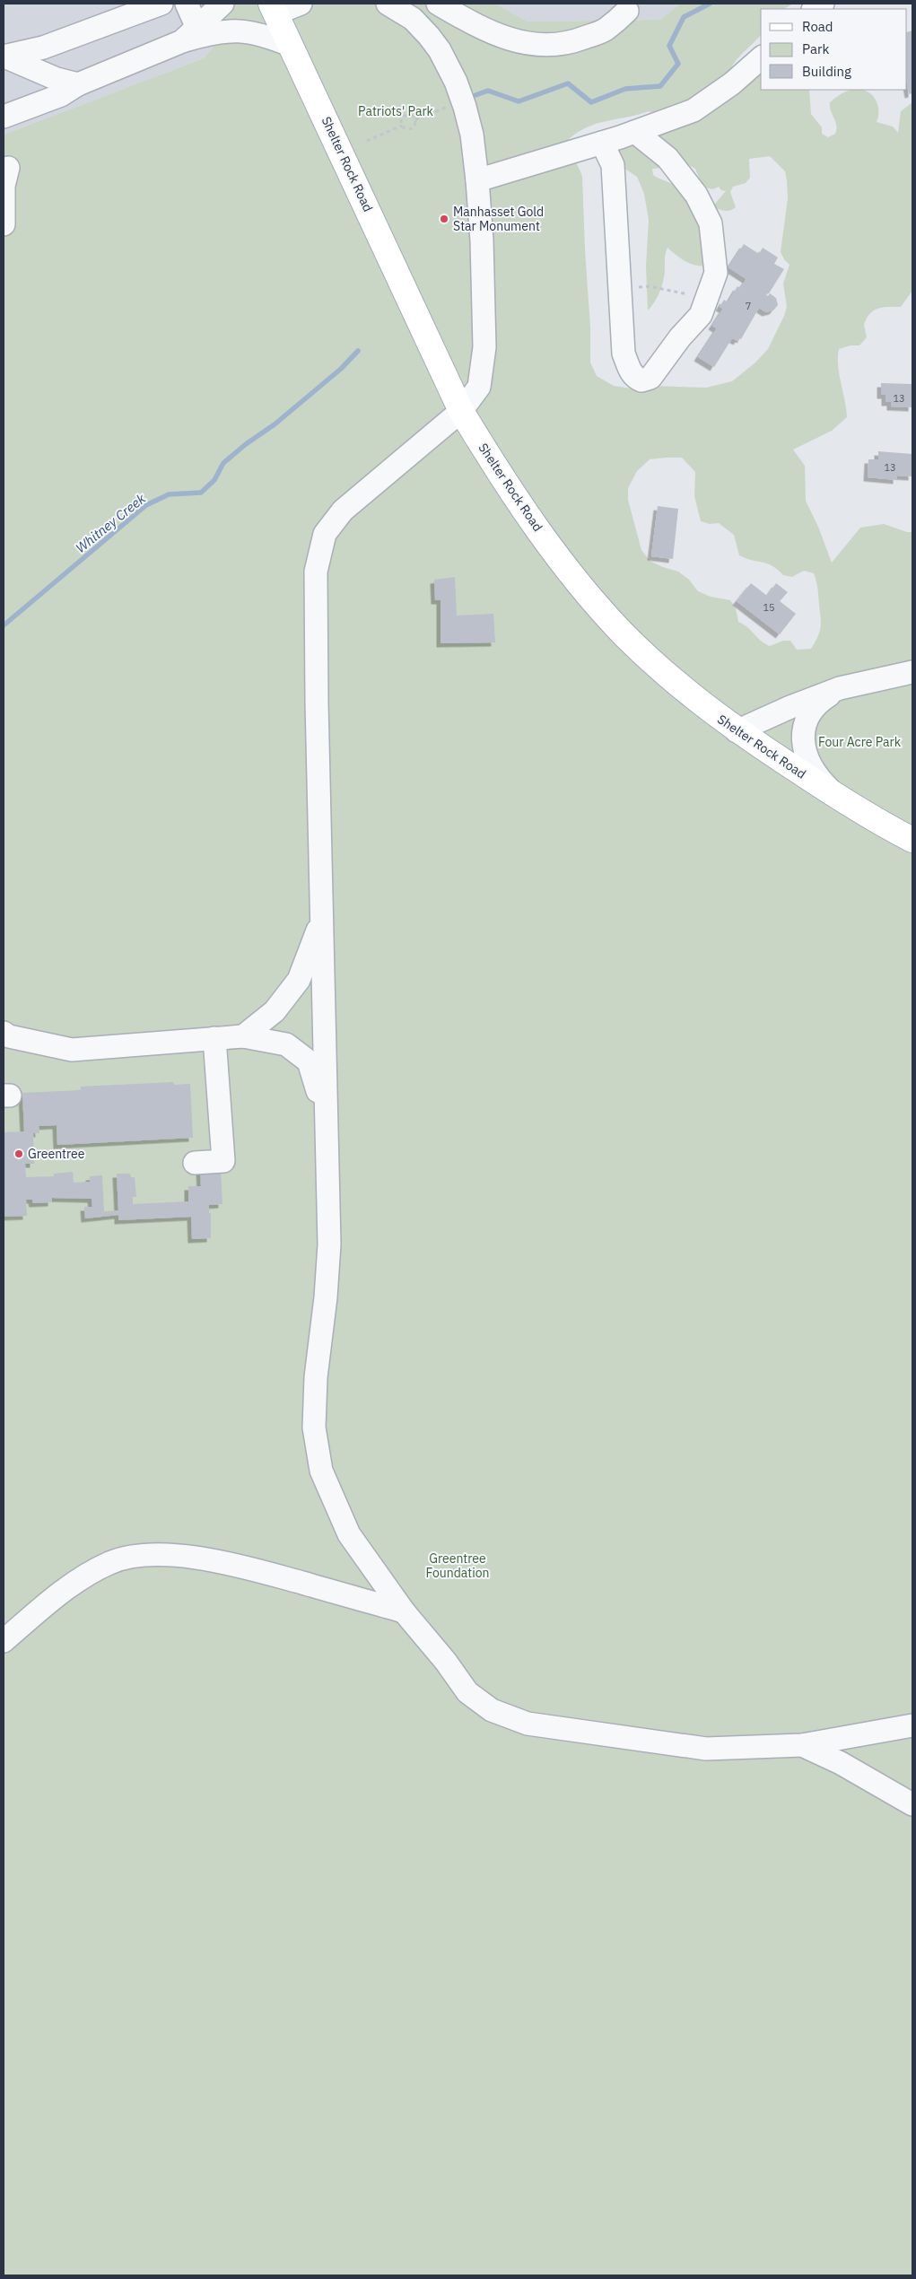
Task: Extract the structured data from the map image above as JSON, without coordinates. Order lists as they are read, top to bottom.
{
  "streets": {
    "main road": ["Shelter Rock Road"]
  },
  "water": ["Whitney Creek"],
  "parks": ["Patriots' Park", "Four Acre Park", "Greentree Foundation"],
  "places": ["Manhasset Gold Star Monument", "Greentree"],
  "house_numbers": [
    "7",
    "13",
    "13",
    "15"
  ],
  "legend": ["Road", "Park", "Building"]
}
